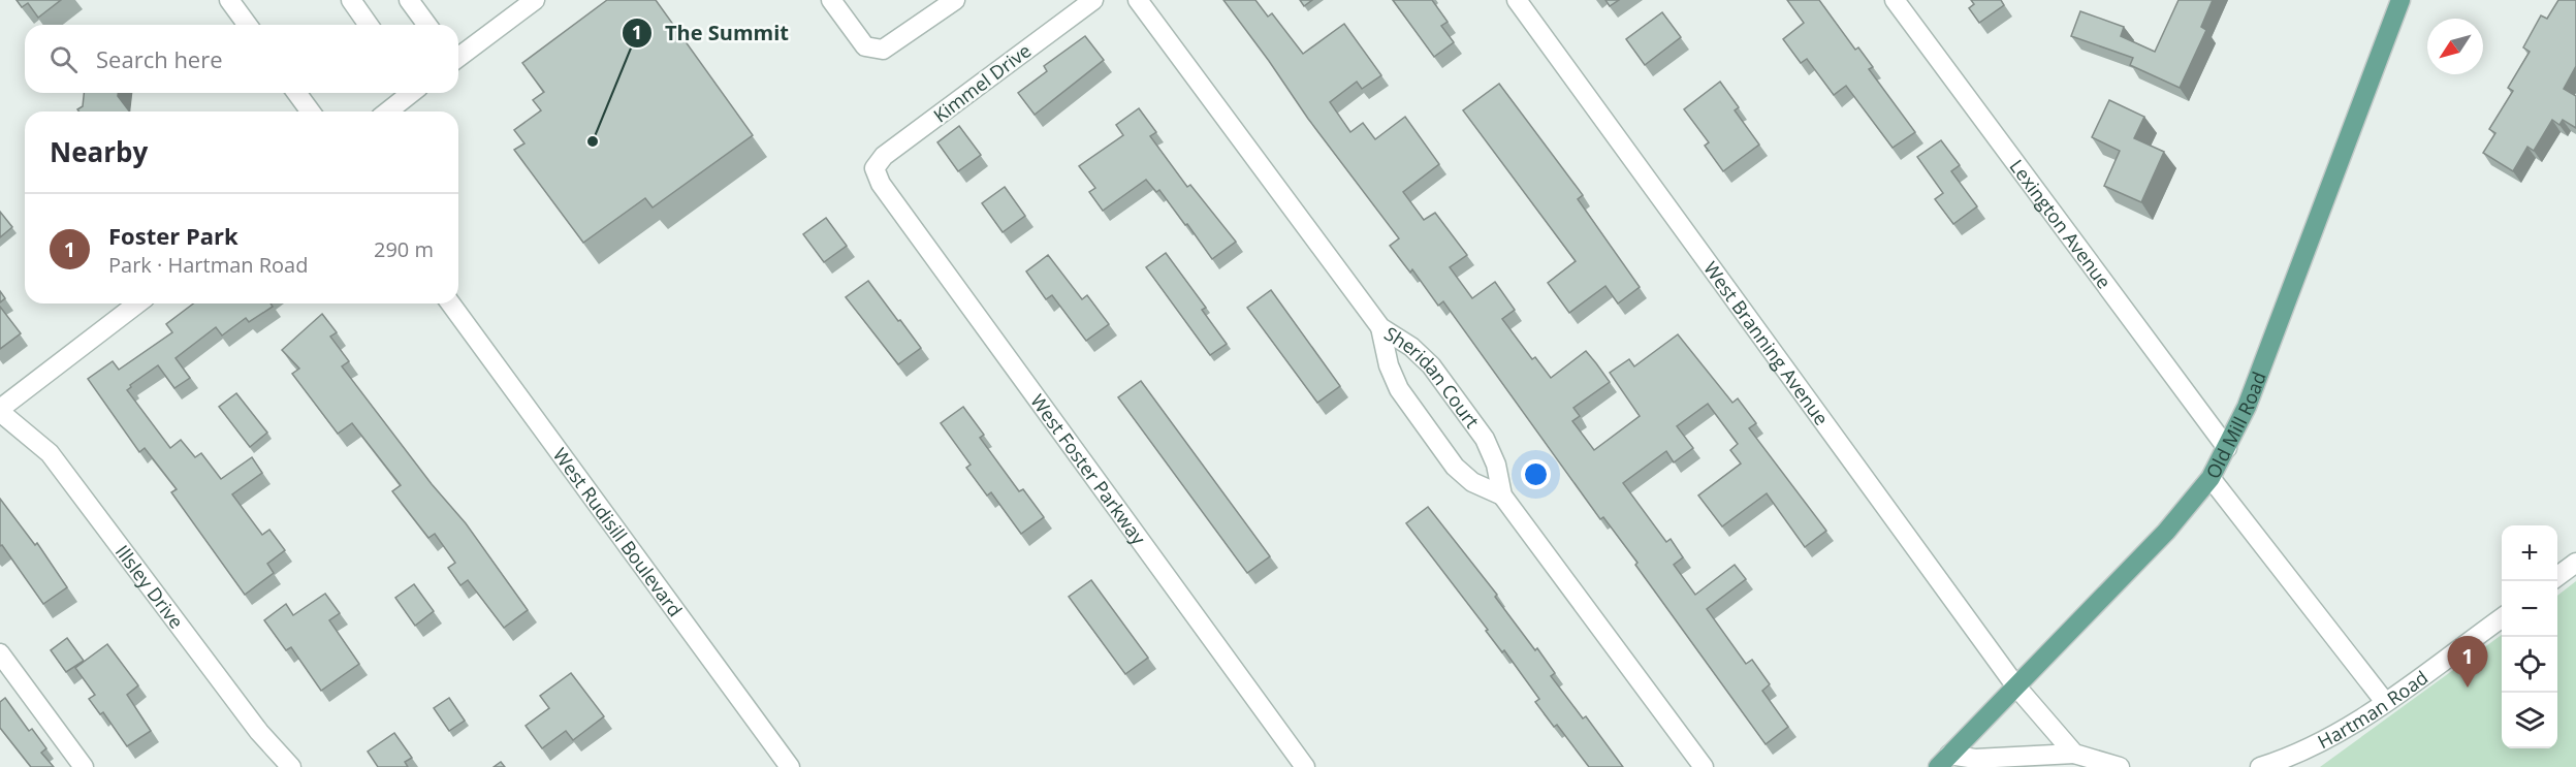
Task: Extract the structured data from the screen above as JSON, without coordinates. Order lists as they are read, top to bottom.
{
  "streets": {
    "main road": ["Old Mill Road"],
    "street": [
      "Kimmel Drive",
      "Lexington Avenue",
      "West Branning Avenue",
      "Sheridan Court",
      "West Foster Parkway",
      "West Rudisill Boulevard",
      "Illsley Drive",
      "Hartman Road"
    ]
  },
  "crossings": [
    ["Kimmel Drive", "West Foster Parkway"],
    ["Lexington Avenue", "Old Mill Road"],
    ["West Branning Avenue", "Old Mill Road"]
  ],
  "places": ["The Summit"],
  "north": "bottom left",
  "page": {
    "search": "Search here",
    "heading": "Nearby",
    "list": [
      {
        "mark": "1",
        "name": "Foster Park",
        "note": "Park · Hartman Road",
        "value": "290 m"
      }
    ],
    "map_buttons": ["+", "−"],
    "pins": "1"
  }
}
